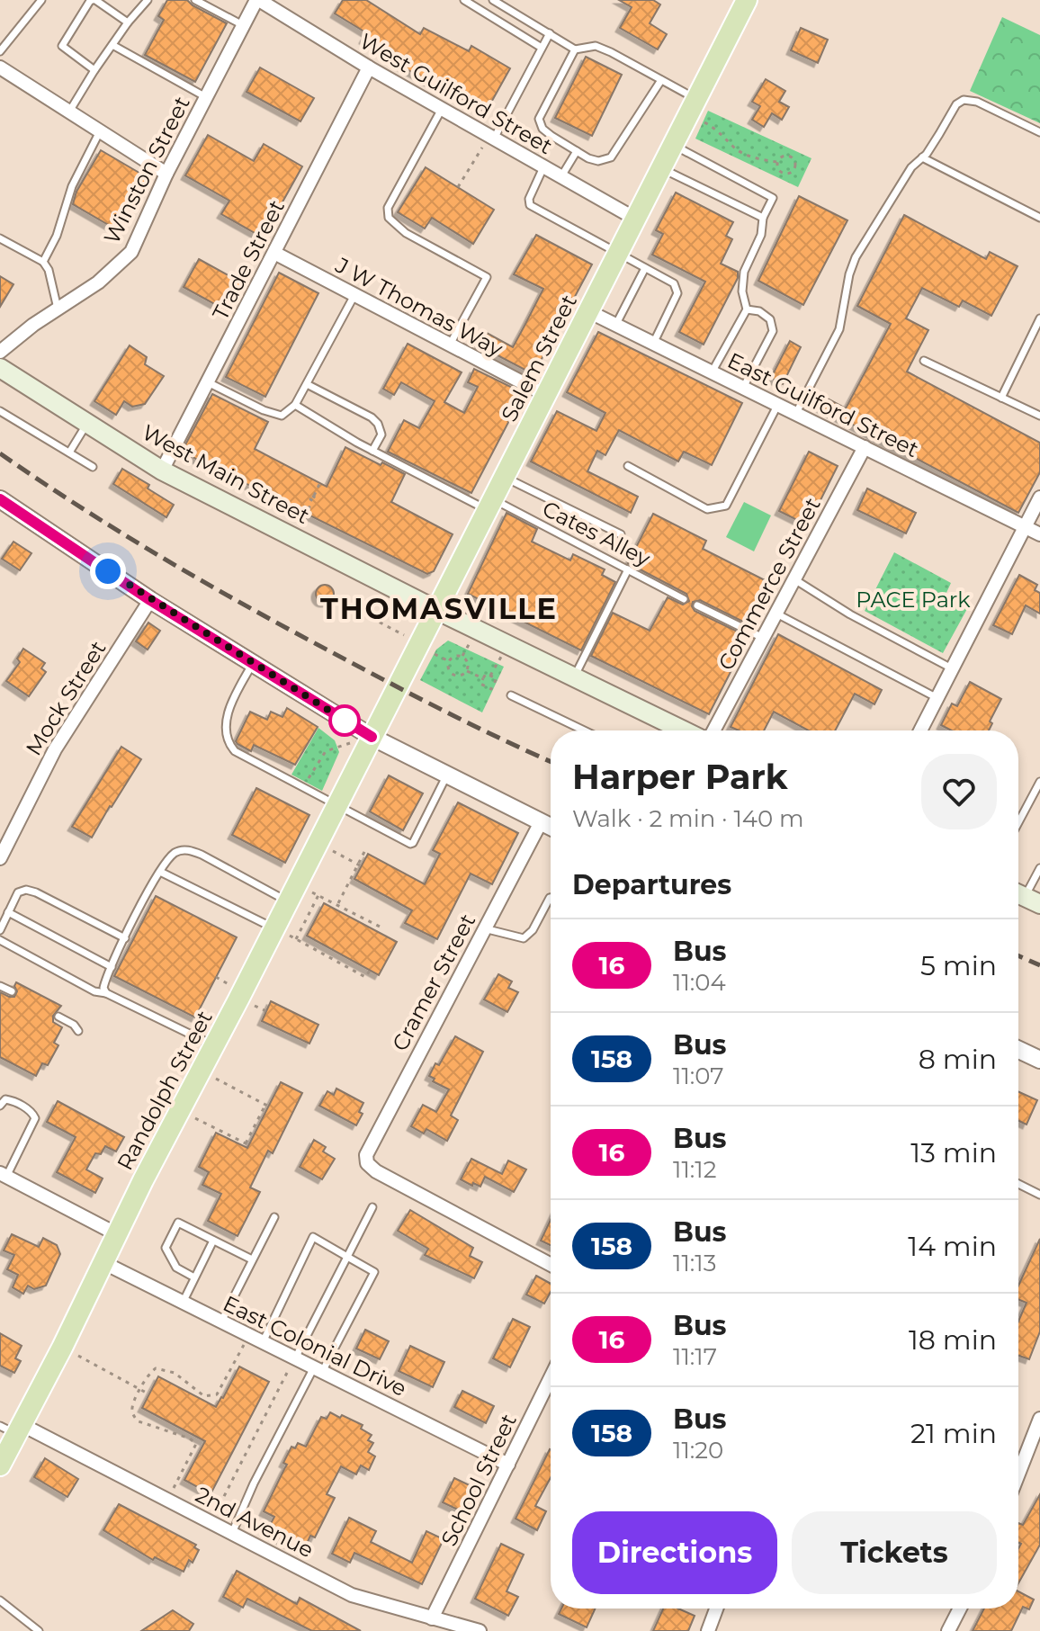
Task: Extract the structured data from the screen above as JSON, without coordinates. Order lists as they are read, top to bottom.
{
  "streets": {
    "main road": ["Salem Street", "West Main Street", "Randolph Street"],
    "street": [
      "West Guilford Street",
      "Winston Street",
      "Trade Street",
      "J W Thomas Way",
      "East Guilford Street",
      "Commerce Street",
      "Mock Street",
      "Cramer Street",
      "East Colonial Drive",
      "School Street",
      "2nd Avenue"
    ],
    "lane": ["Cates Alley"]
  },
  "crossings": [
    ["West Guilford Street", "Winston Street"],
    ["West Guilford Street", "Trade Street"],
    ["West Guilford Street", "Salem Street"],
    ["Trade Street", "J W Thomas Way"],
    ["Trade Street", "West Main Street"],
    ["J W Thomas Way", "Salem Street"],
    ["Salem Street", "East Guilford Street"],
    ["Salem Street", "West Main Street"],
    ["Salem Street", "Cates Alley"],
    ["Salem Street", "Randolph Street"],
    ["East Guilford Street", "Commerce Street"],
    ["Randolph Street", "East Colonial Drive"],
    ["Randolph Street", "2nd Avenue"],
    ["East Colonial Drive", "School Street"],
    ["School Street", "2nd Avenue"]
  ],
  "districts": ["THOMASVILLE"],
  "parks": ["PACE Park"],
  "lines": ["bus line 16"],
  "page": {
    "heading": [
      ["Harper Park", "Walk · 2 min · 140 m"],
      "Departures"
    ],
    "list": [
      {
        "mark": "16",
        "name": "Bus",
        "note": "11:04",
        "value": "5 min"
      },
      {
        "mark": "158",
        "name": "Bus",
        "note": "11:07",
        "value": "8 min"
      },
      {
        "mark": "16",
        "name": "Bus",
        "note": "11:12",
        "value": "13 min"
      },
      {
        "mark": "158",
        "name": "Bus",
        "note": "11:13",
        "value": "14 min"
      },
      {
        "mark": "16",
        "name": "Bus",
        "note": "11:17",
        "value": "18 min"
      },
      {
        "mark": "158",
        "name": "Bus",
        "note": "11:20",
        "value": "21 min"
      }
    ],
    "buttons": ["Directions", "Tickets"]
  }
}
